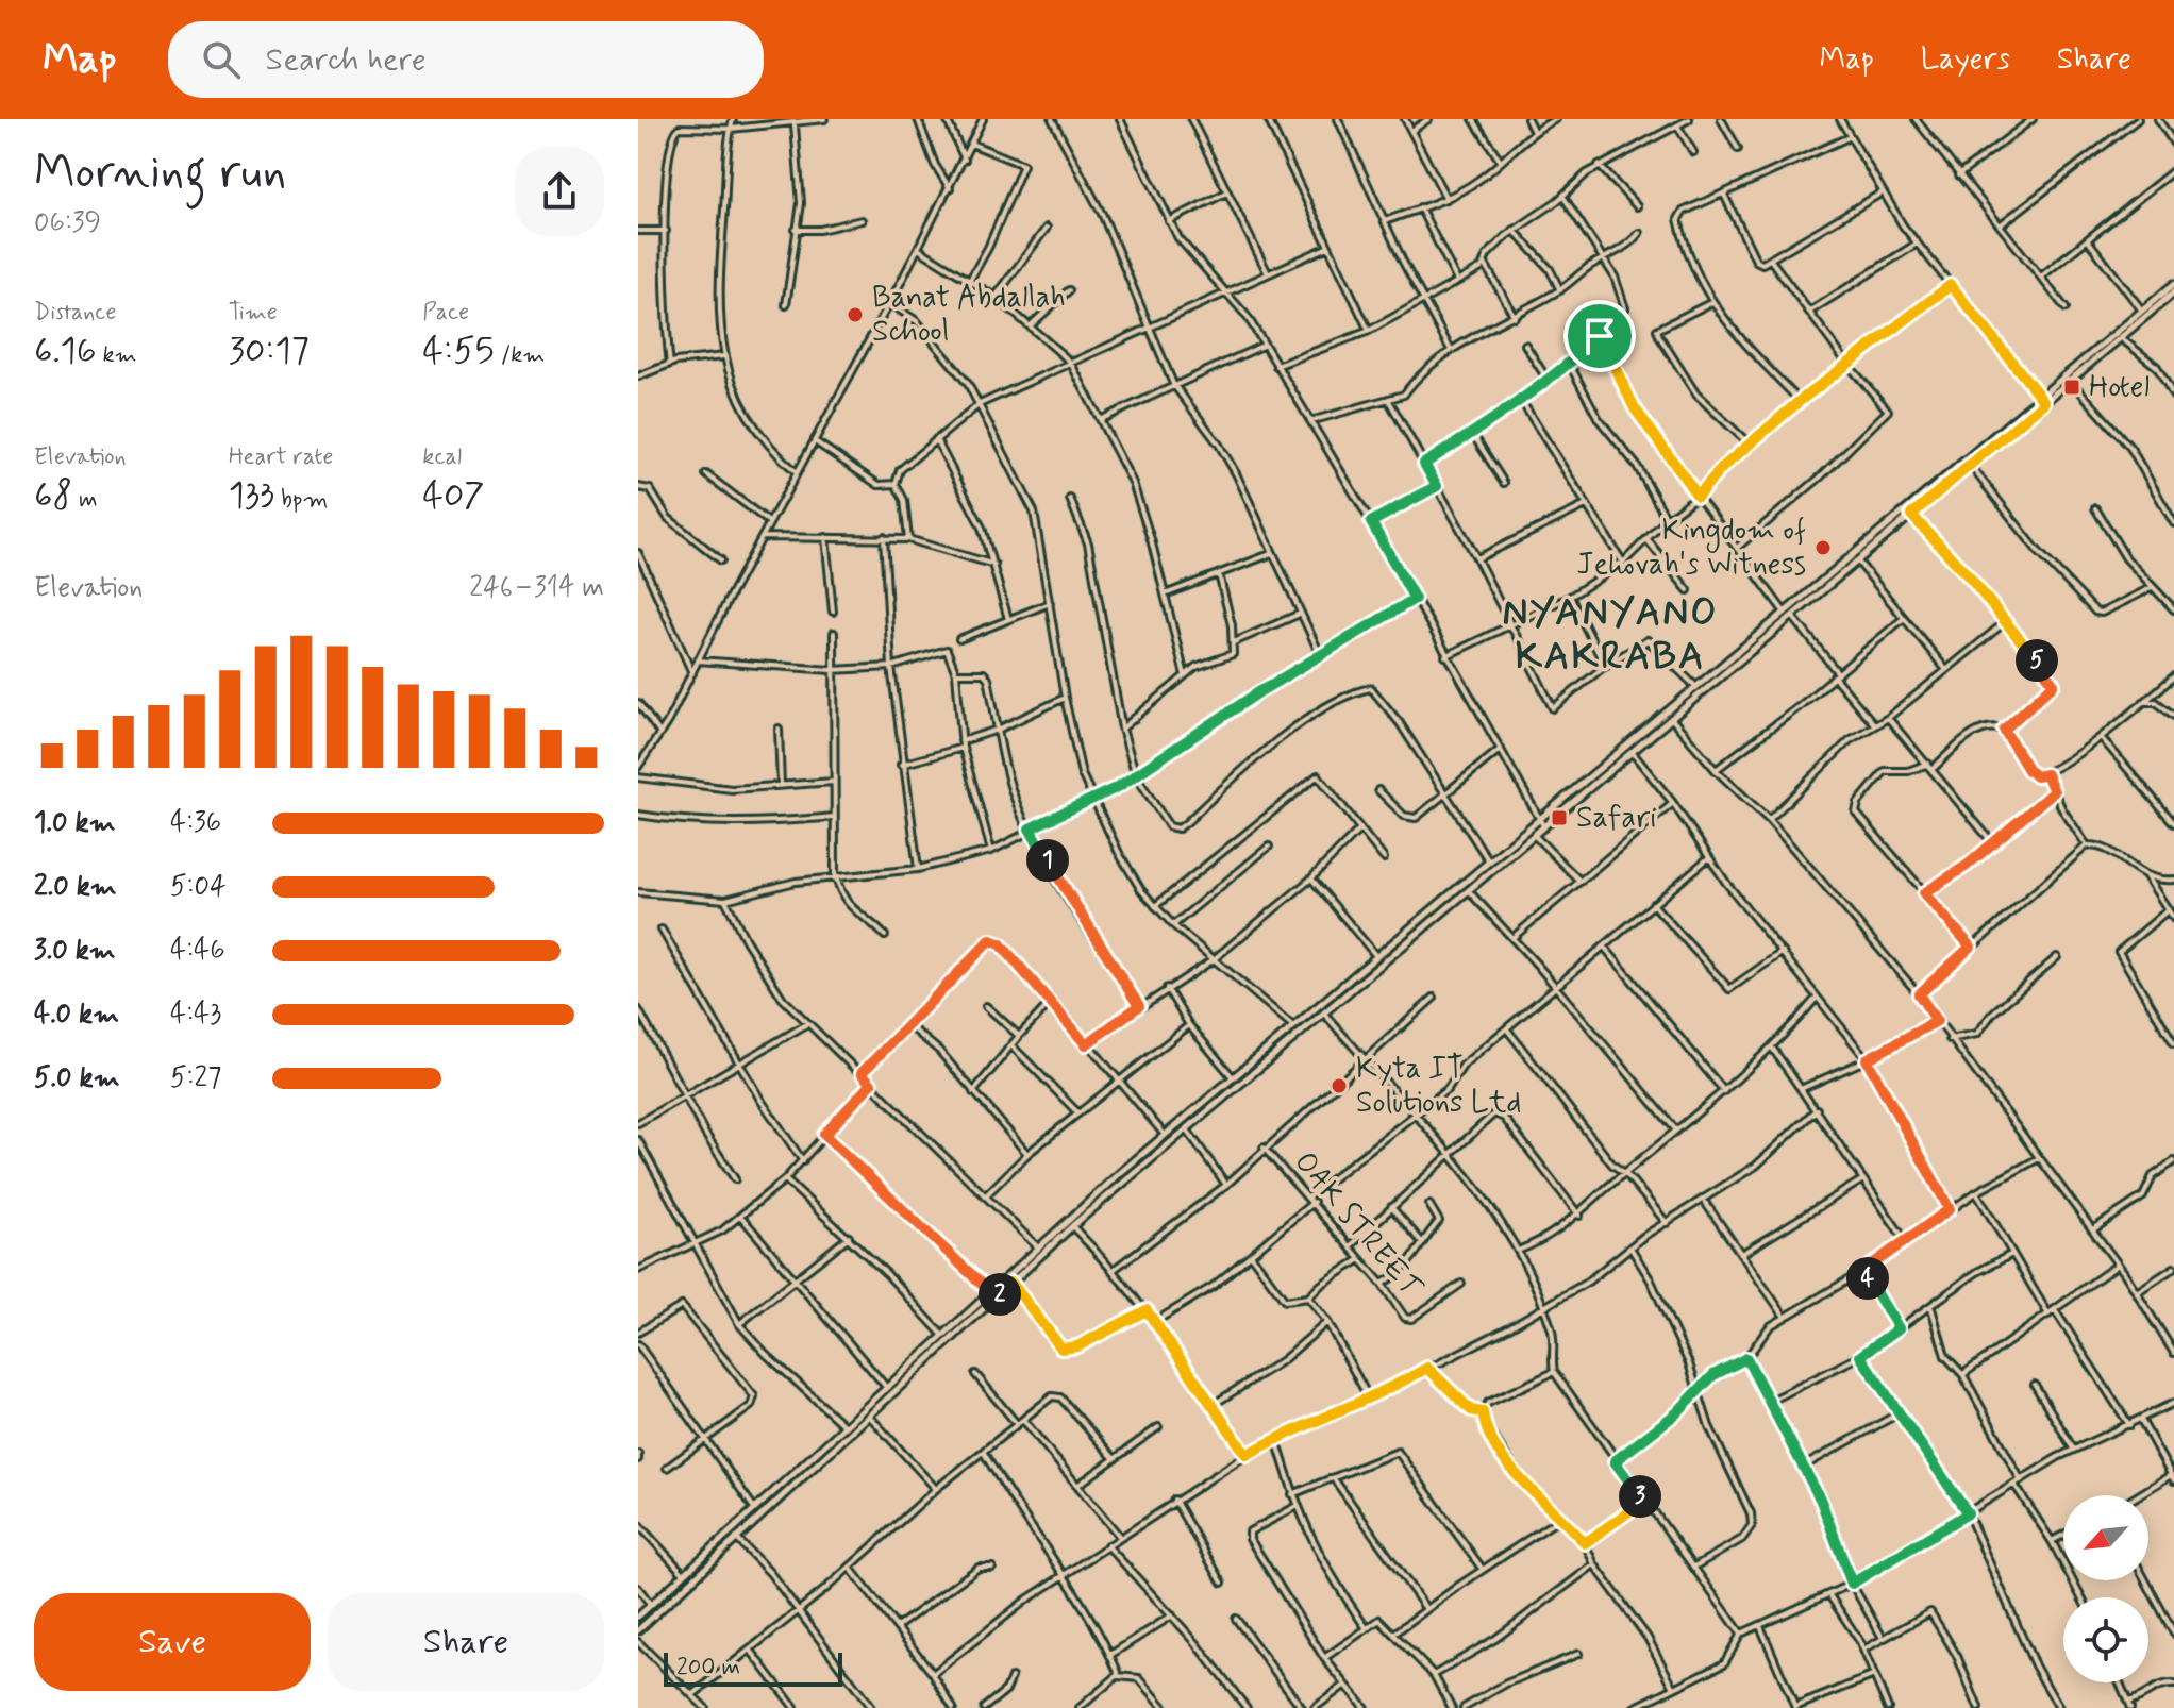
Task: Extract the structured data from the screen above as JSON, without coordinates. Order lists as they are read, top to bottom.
{
  "streets": {
    "street": ["OAK STREET"]
  },
  "districts": ["NYANYANO KAKRABA"],
  "places": {
    "other": ["Banat Abdallah School", "Kingdom of Jehovah's Witness", "Kyta IT Solutions Ltd"],
    "transit": ["Hotel", "Safari"]
  },
  "scale_bar": "200 m",
  "north": "bottom left",
  "page": {
    "header": "Map",
    "search": "Search here",
    "nav": ["Map", "Layers", "Share"],
    "heading": ["Morning run", "06:39"],
    "stats": [
      ["Distance", "6.16 km"],
      ["Time", "30:17"],
      ["Pace", "4:55 /km"],
      ["Elevation", "68 m"],
      ["Heart rate", "133 bpm"],
      ["kcal", "407"]
    ],
    "chart": ["Elevation", "246–314 m"],
    "pins": [
      "5",
      "1",
      "4",
      "2",
      "3"
    ],
    "list": [
      {
        "name": "1.0 km",
        "note": "4:36"
      },
      {
        "name": "2.0 km",
        "note": "5:04"
      },
      {
        "name": "3.0 km",
        "note": "4:46"
      },
      {
        "name": "4.0 km",
        "note": "4:43"
      },
      {
        "name": "5.0 km",
        "note": "5:27"
      }
    ],
    "buttons": ["Save", "Share"],
    "scale": "200 m"
  }
}
